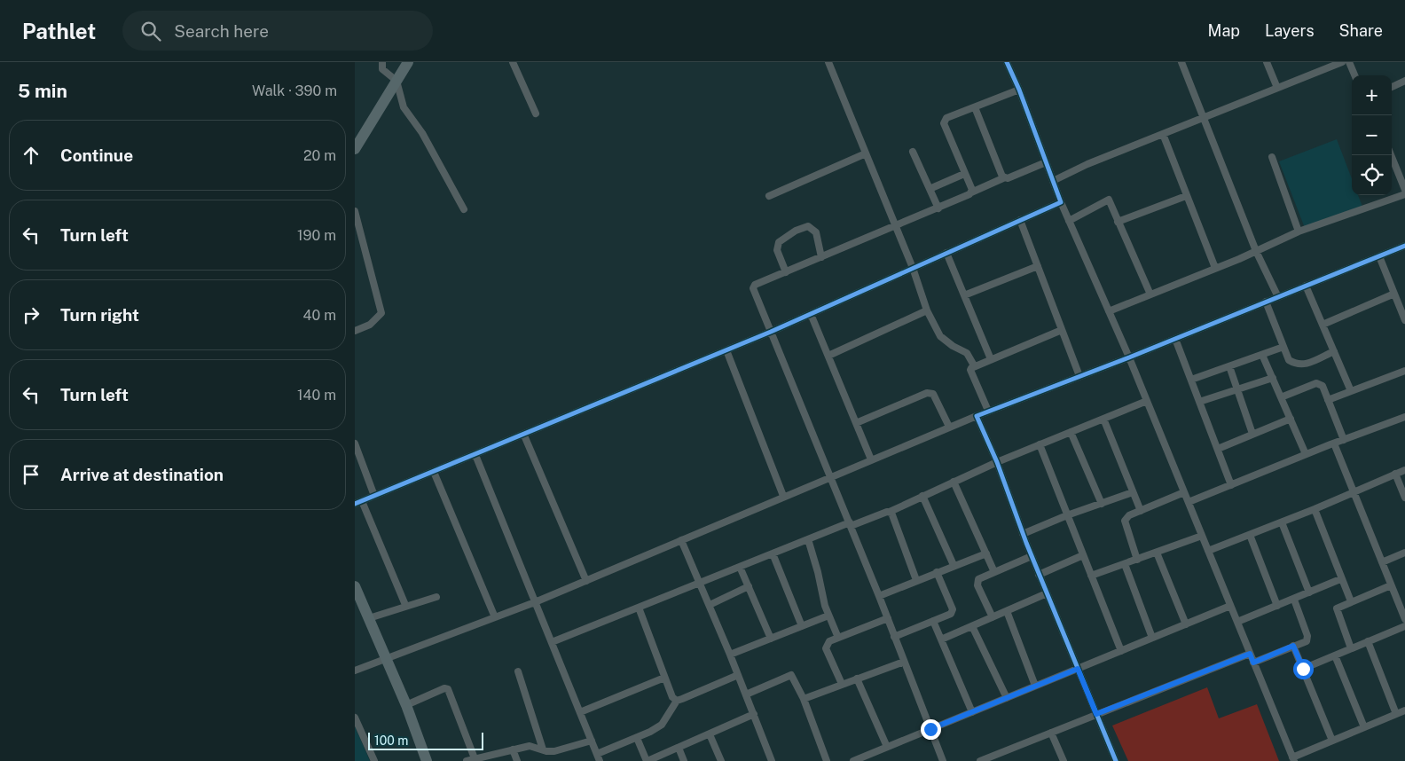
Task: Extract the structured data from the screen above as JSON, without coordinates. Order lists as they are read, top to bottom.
{
  "scale_bar": "100 m",
  "page": {
    "header": "Pathlet",
    "search": "Search here",
    "nav": ["Map", "Layers", "Share"],
    "heading": ["5 min", "Walk · 390 m"],
    "map_buttons": ["+", "−"],
    "list": [
      ["Continue", "20 m"],
      ["Turn left", "190 m"],
      ["Turn right", "40 m"],
      ["Turn left", "140 m"],
      "Arrive at destination"
    ],
    "scale": "100 m"
  }
}
